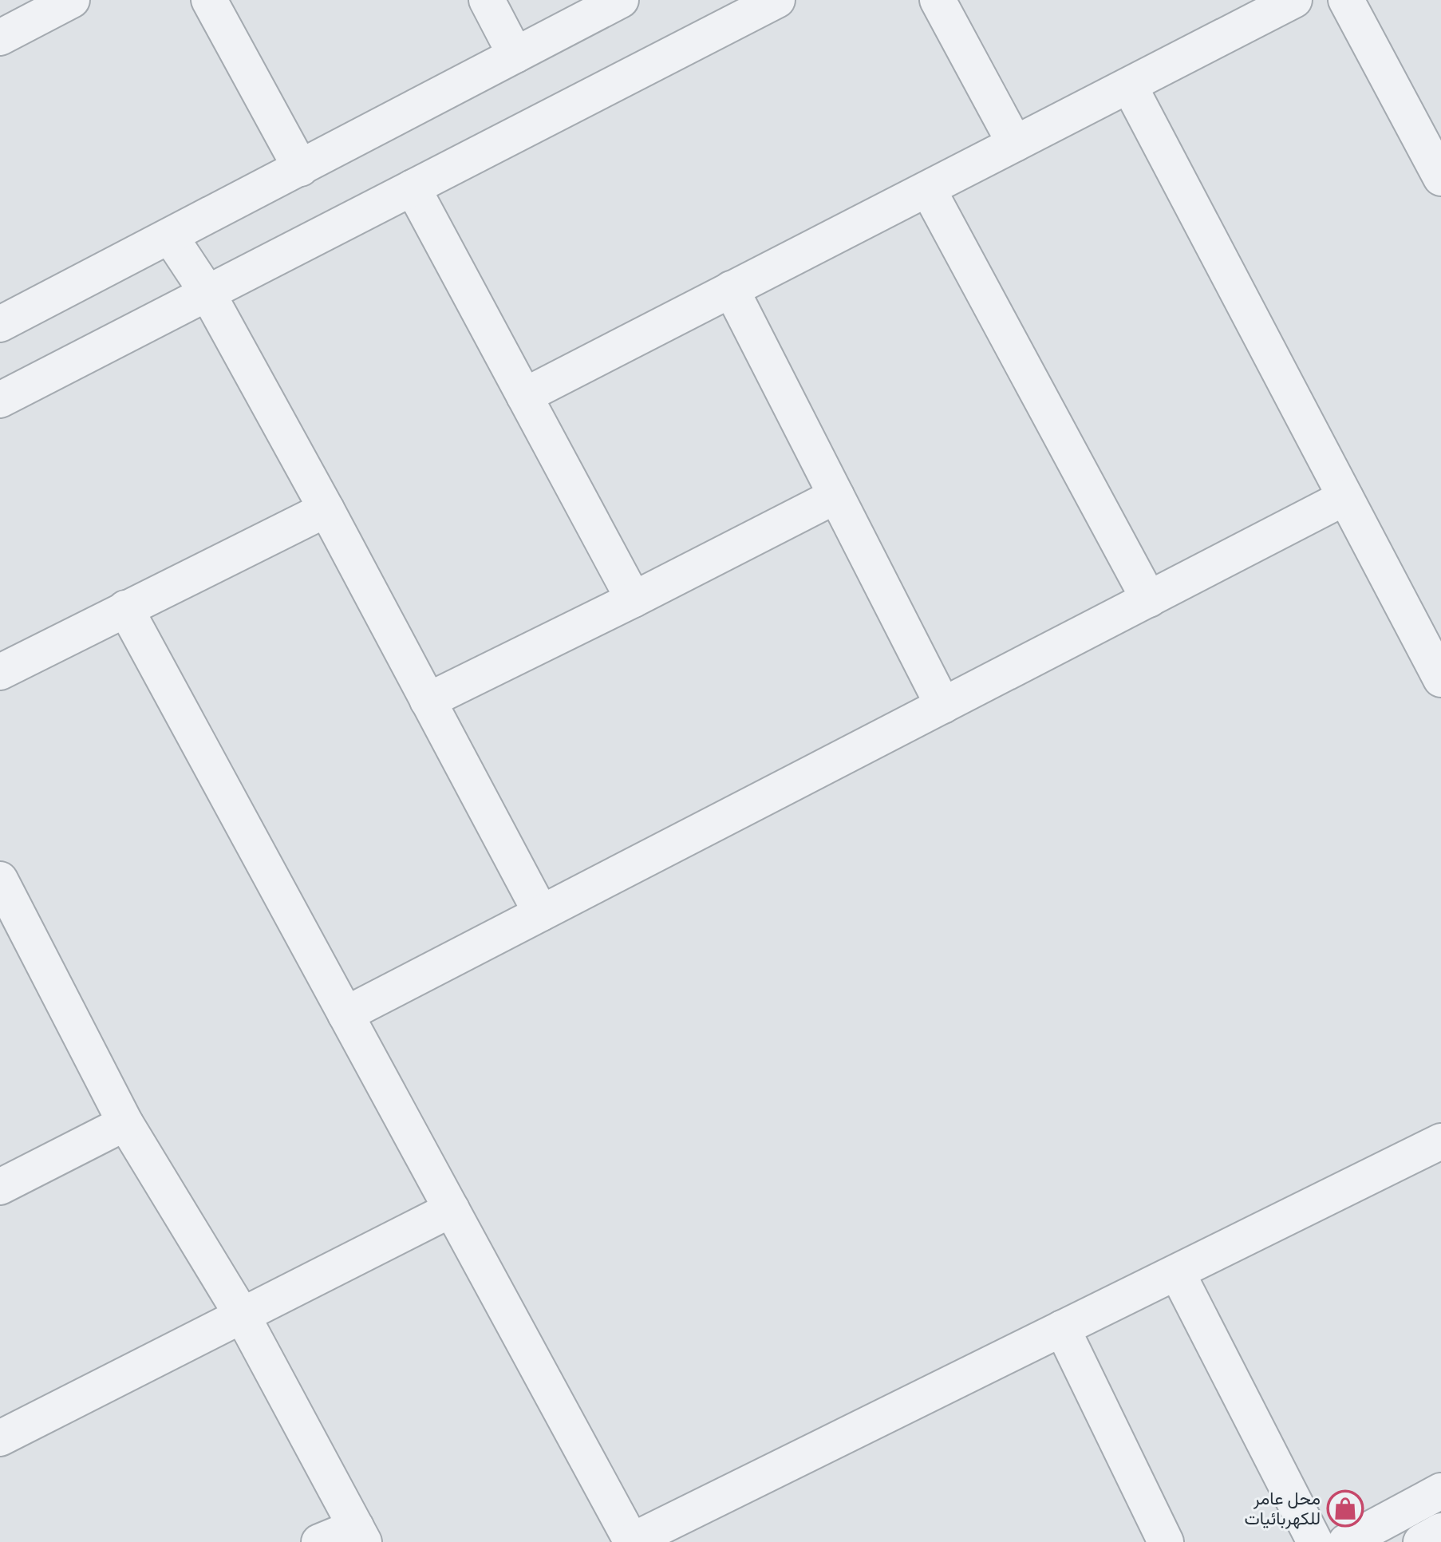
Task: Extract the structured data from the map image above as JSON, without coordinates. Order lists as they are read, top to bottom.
{
  "places": {
    "shop": ["محل عامر للكهربائيات"]
  }
}
